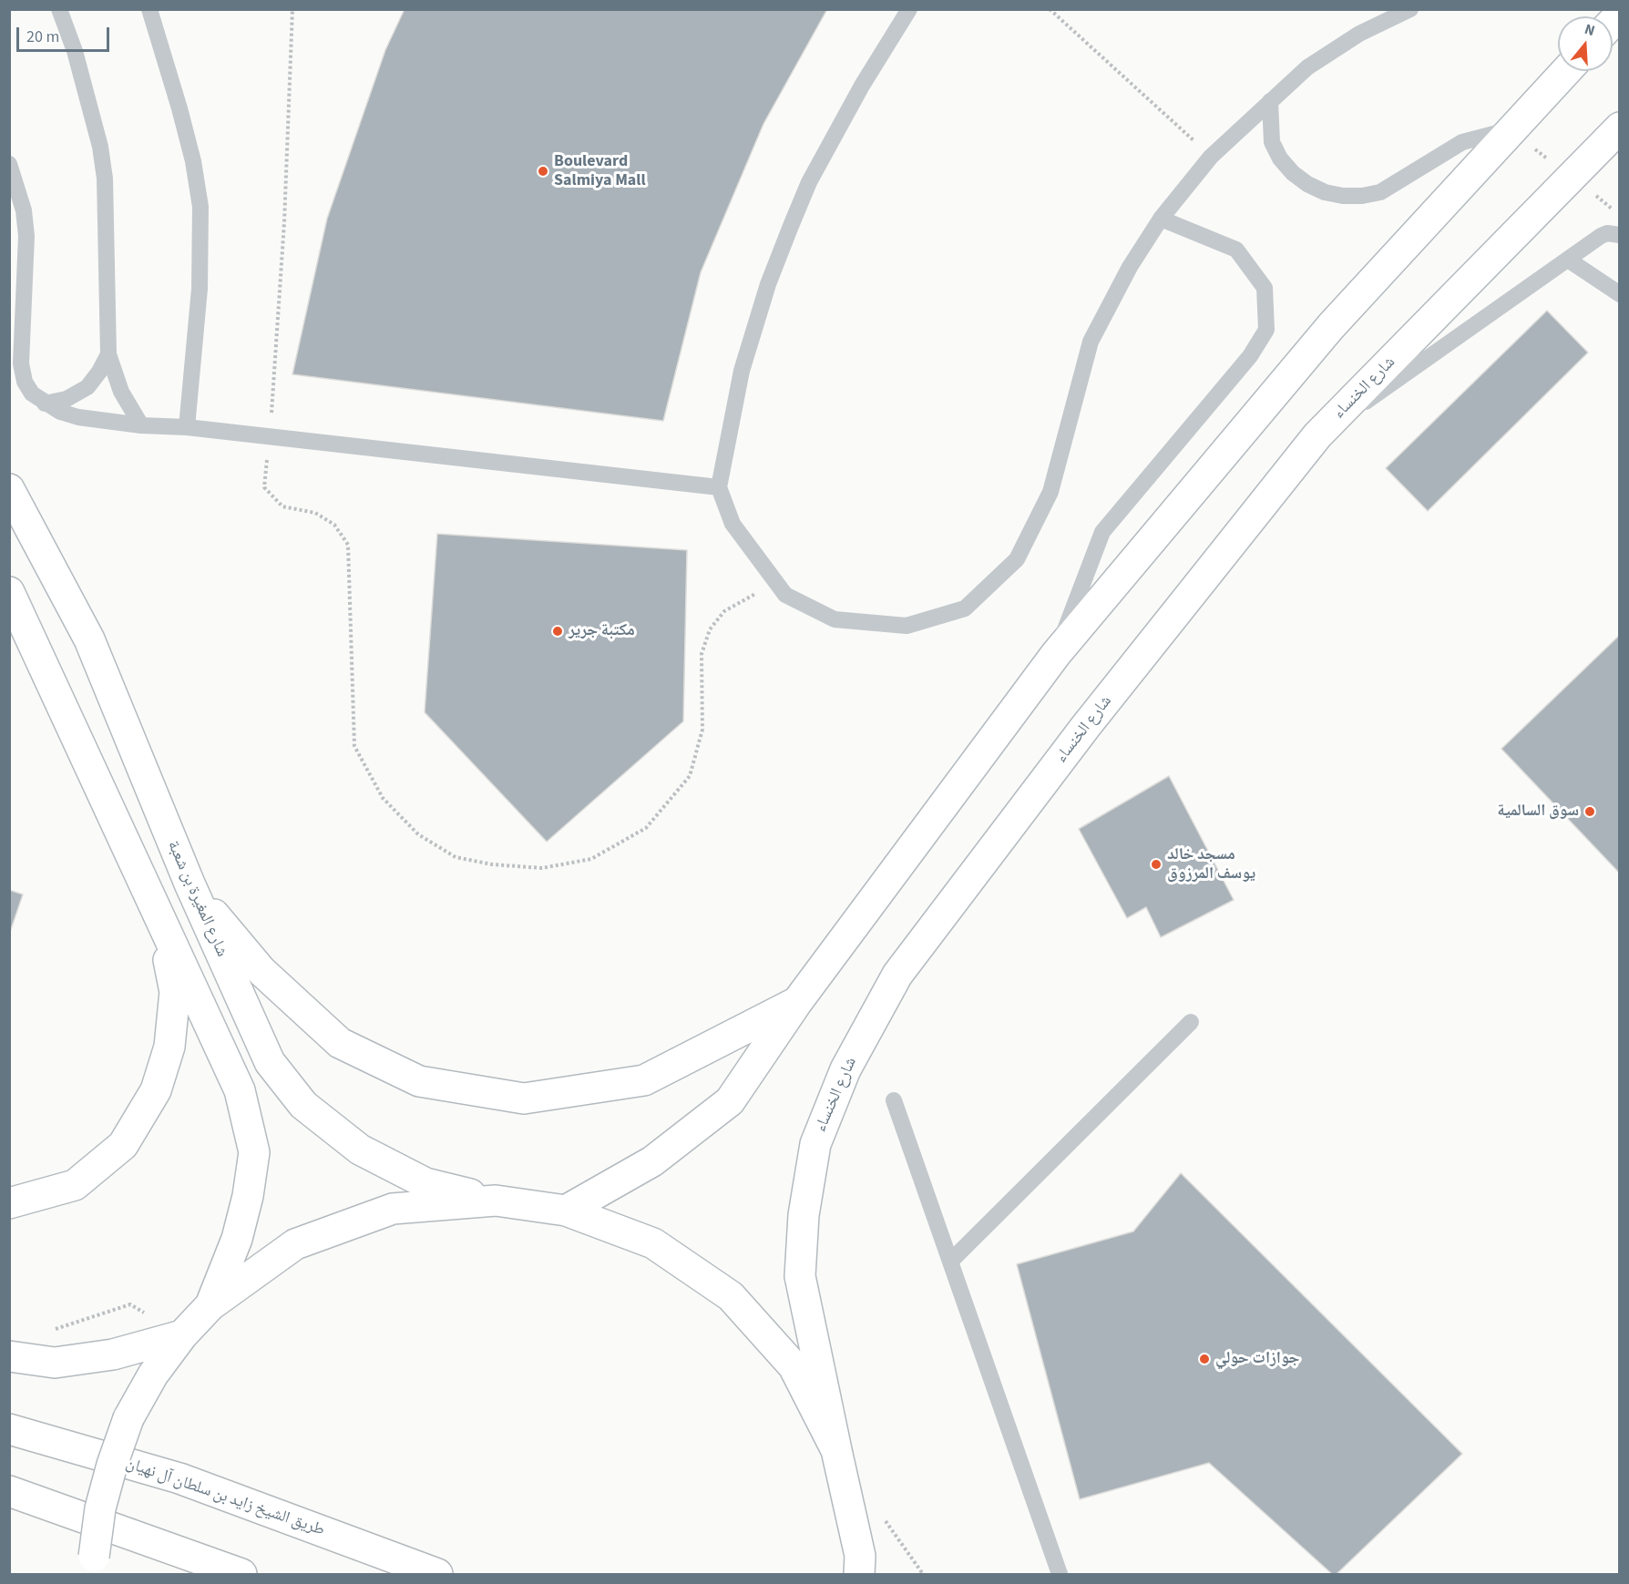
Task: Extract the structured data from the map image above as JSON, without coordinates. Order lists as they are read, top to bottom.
{
  "streets": {
    "main road": ["شارع الخنساء", "شارع المغيرة بن شعبة", "طريق الشيخ زايد بن سلطان آل نهيان"]
  },
  "places": [
    "Boulevard Salmiya Mall",
    "مكتبة جرير",
    "سوق السالمية",
    "مسجد خالد يوسف المرزوق",
    "جوازات حولي"
  ],
  "scale_bar": "20 m",
  "north": "top"
}
